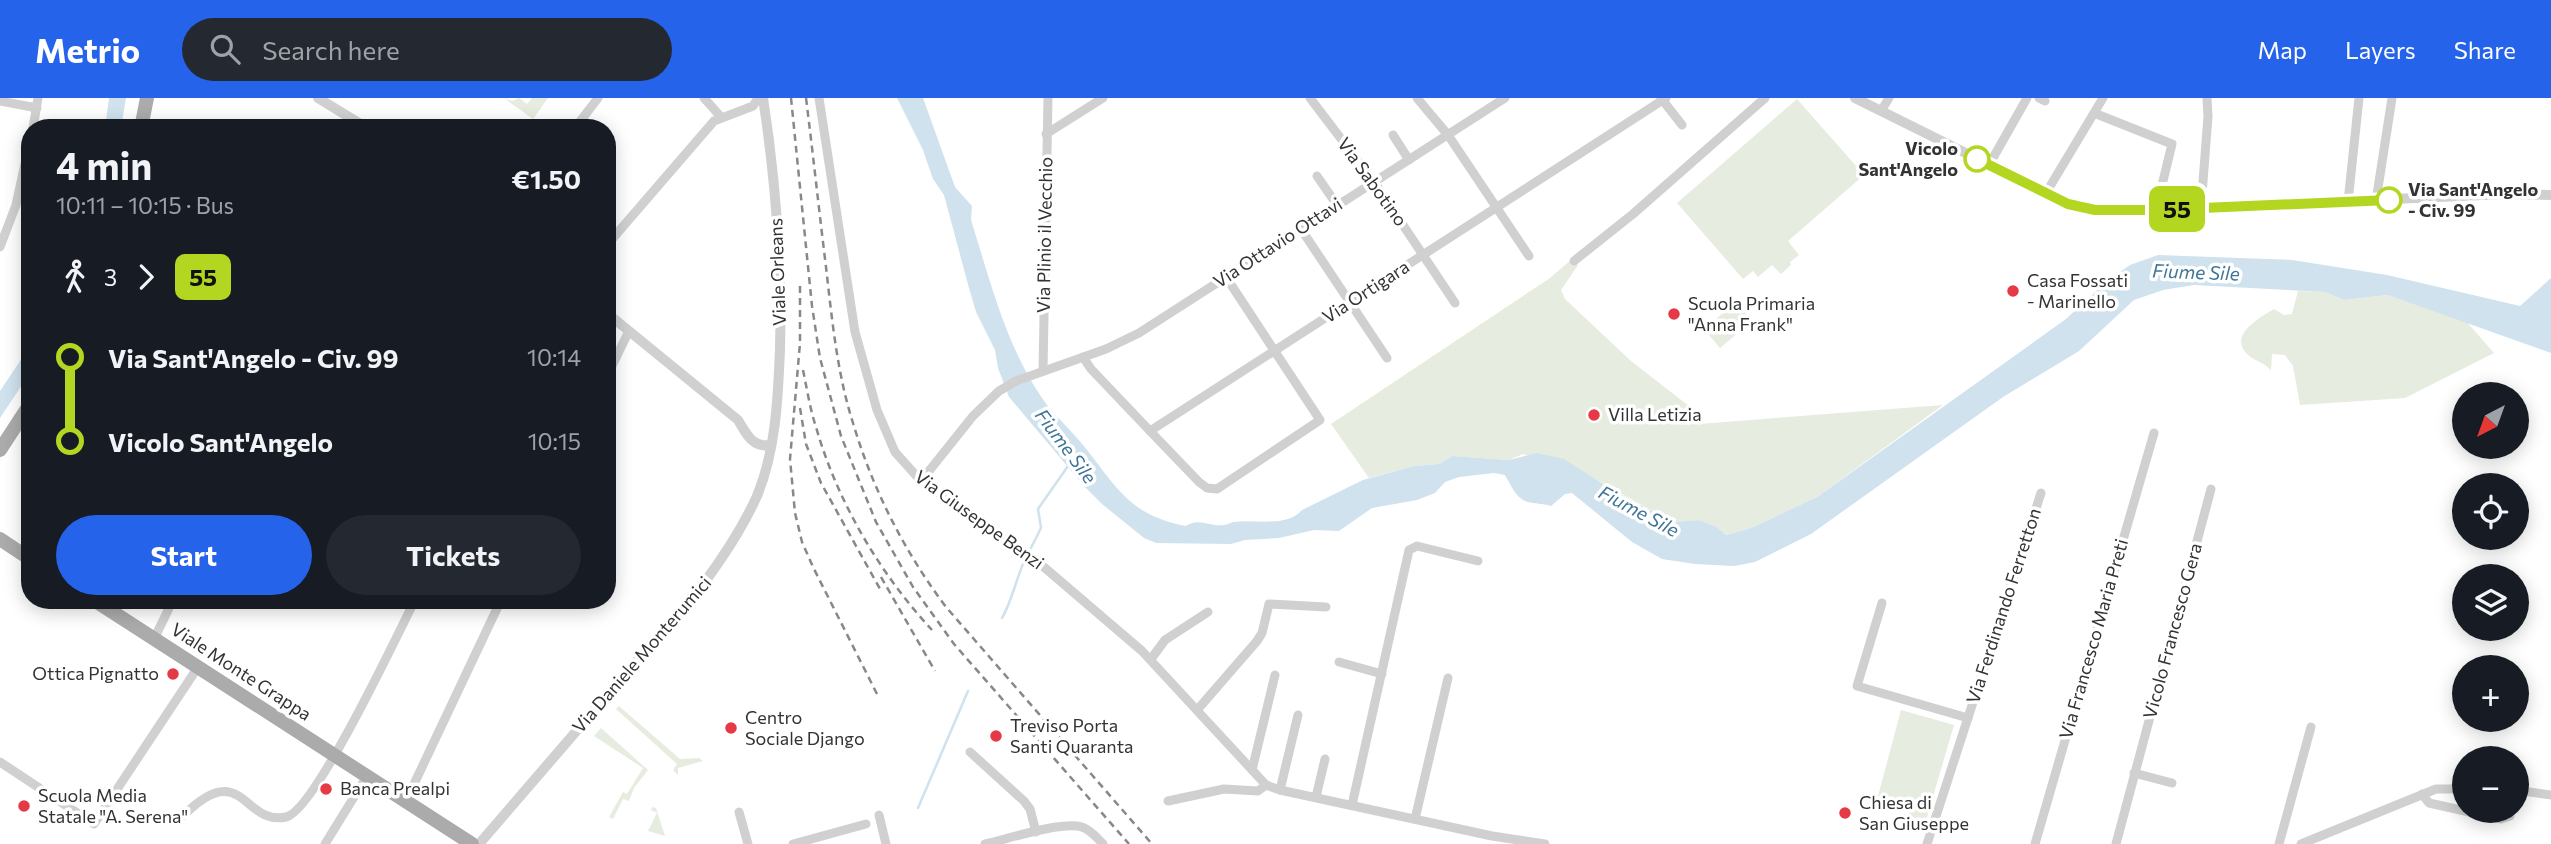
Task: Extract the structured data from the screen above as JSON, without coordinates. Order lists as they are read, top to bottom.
{
  "streets": {
    "main road": ["Viale Monte Grappa"],
    "street": [
      "Via Sabotino",
      "Via Plinio il Vecchio",
      "Via Ottavio Ottavi",
      "Viale Orleans",
      "Via Ortigara",
      "Via Giuseppe Benzi",
      "Via Ferdinando Ferretton",
      "Vicolo Francesco Gera",
      "Via Francesco Maria Preti",
      "Via Daniele Monterumici"
    ]
  },
  "crossings": [
    ["Via Sabotino", "Via Ottavio Ottavi"],
    ["Via Sabotino", "Via Ortigara"],
    ["Via Plinio il Vecchio", "Via Ottavio Ottavi"],
    ["Via Ottavio Ottavi", "Via Giuseppe Benzi"],
    ["Viale Orleans", "Via Daniele Monterumici"]
  ],
  "water": ["Fiume Sile"],
  "places": [
    "Vicolo Sant'Angelo",
    "Via Sant'Angelo - Civ. 99",
    "Casa Fossati - Marinello",
    "Scuola Primaria \"Anna Frank\"",
    "Villa Letizia",
    "Ottica Pignatto",
    "Centro Sociale Django",
    "Treviso Porta Santi Quaranta",
    "Banca Prealpi",
    "Scuola Media Statale \"A. Serena\"",
    "Chiesa di San Giuseppe"
  ],
  "lines": ["bus line 55"],
  "north": "bottom left",
  "page": {
    "header": "Metrio",
    "search": "Search here",
    "nav": ["Map", "Layers", "Share"],
    "on_map": "55",
    "heading": ["4 min", "10:11 – 10:15 · Bus", "€1.50"],
    "legs": ["3", "55"],
    "list": [
      {
        "name": "Via Sant'Angelo - Civ. 99",
        "value": "10:14"
      },
      {
        "name": "Vicolo Sant'Angelo",
        "value": "10:15"
      }
    ],
    "map_buttons": ["+", "−"],
    "buttons": ["Start", "Tickets"]
  }
}
